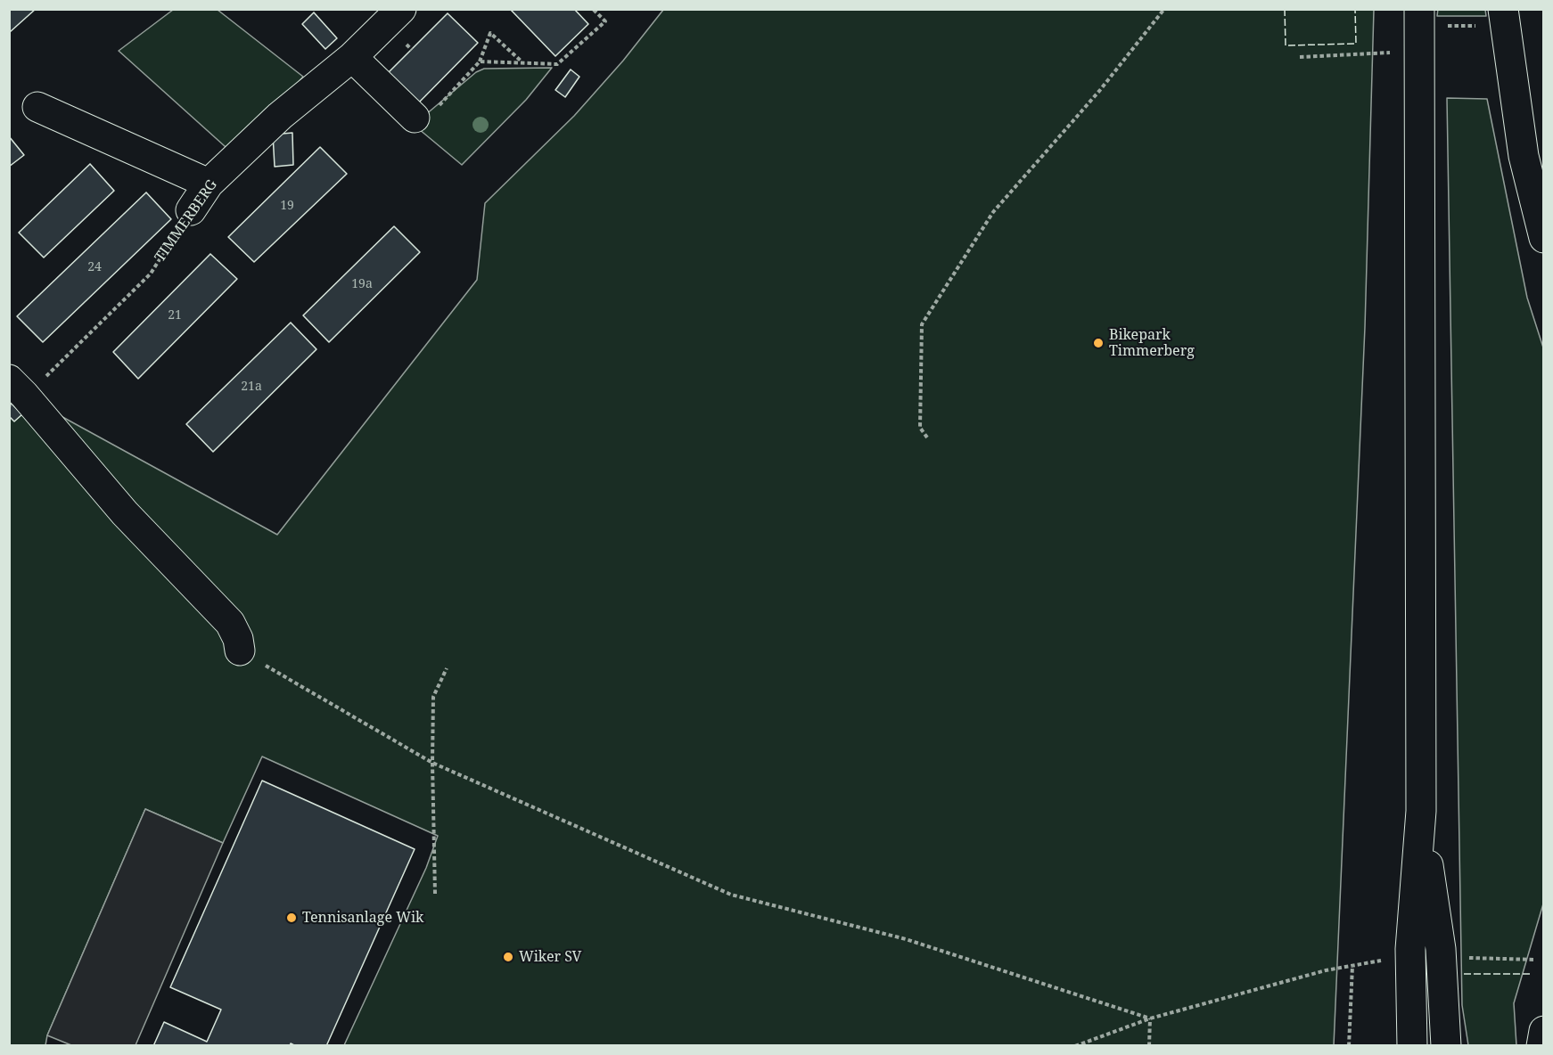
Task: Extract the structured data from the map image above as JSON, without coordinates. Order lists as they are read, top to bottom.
{
  "streets": {
    "main road": ["TIMMERBERG"]
  },
  "places": ["Bikepark Timmerberg", "Tennisanlage Wik", "Wiker SV"],
  "house_numbers": [
    "19",
    "24",
    "19a",
    "21",
    "21a"
  ]
}
